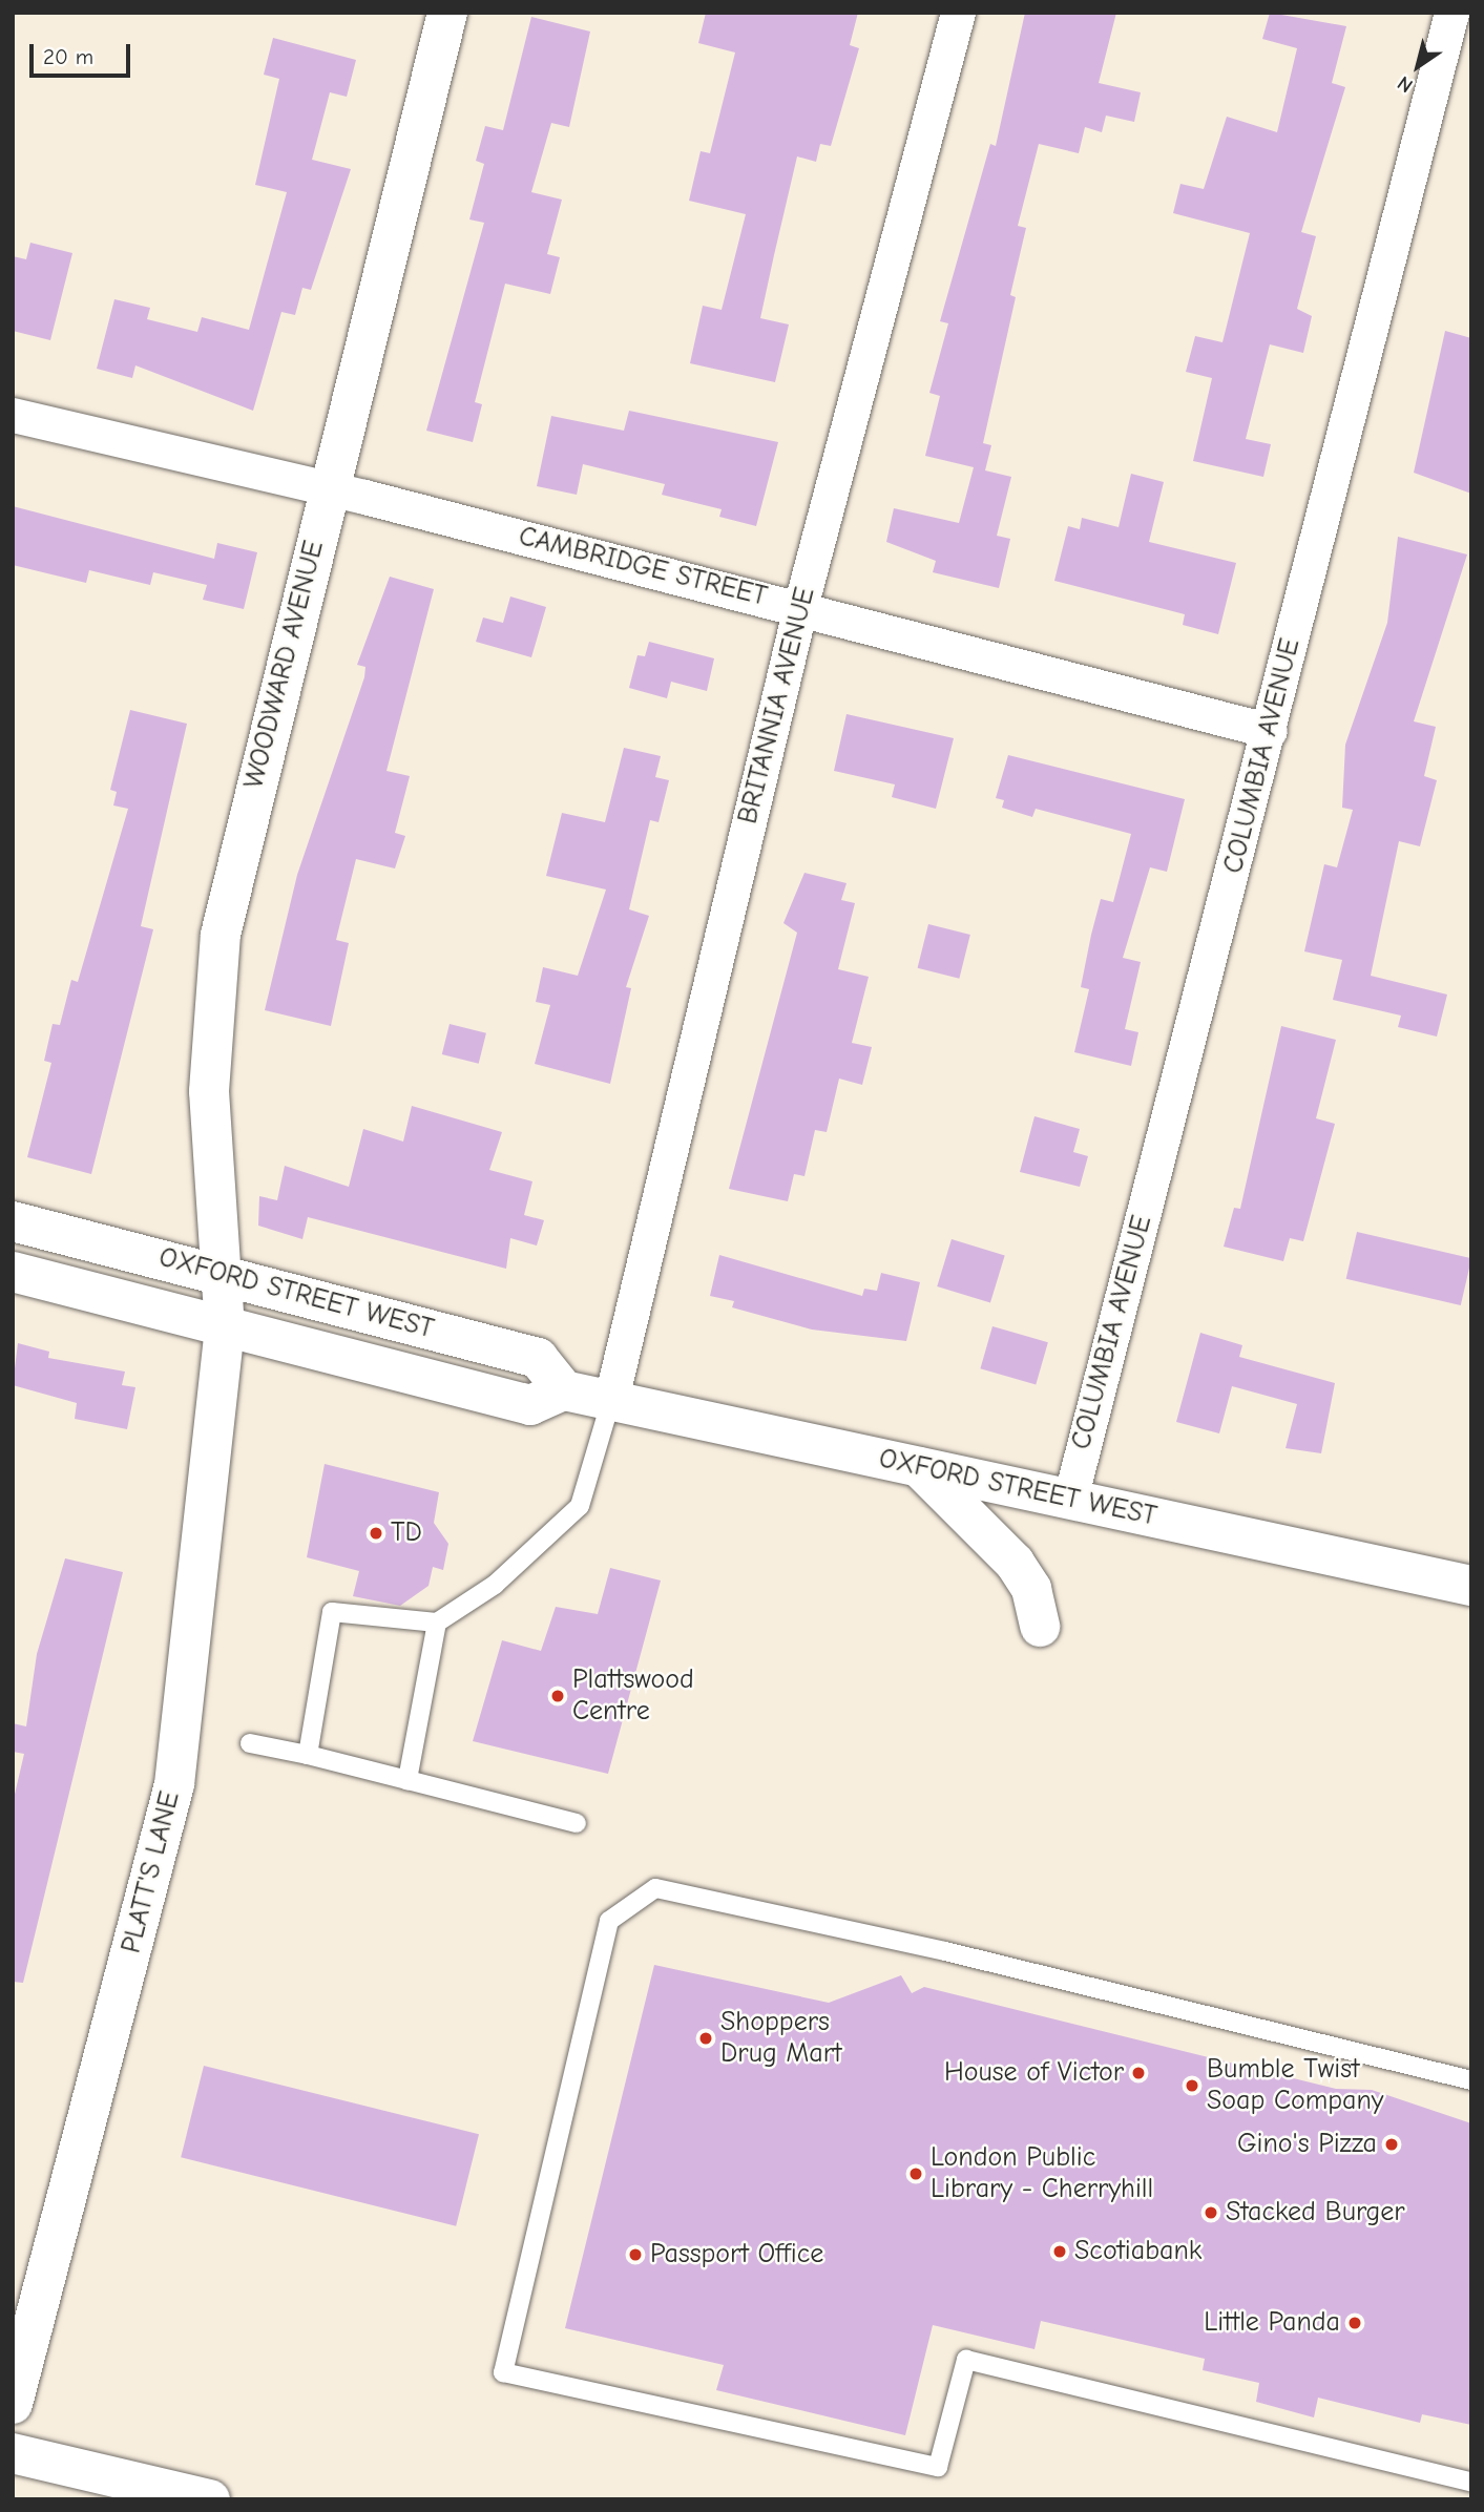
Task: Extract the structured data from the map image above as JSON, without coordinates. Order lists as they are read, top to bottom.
{
  "streets": {
    "street": [
      "CAMBRIDGE STREET",
      "WOODWARD AVENUE",
      "BRITANNIA AVENUE",
      "COLUMBIA AVENUE",
      "OXFORD STREET WEST",
      "PLATT'S LANE"
    ]
  },
  "crossings": [
    ["CAMBRIDGE STREET", "WOODWARD AVENUE"],
    ["CAMBRIDGE STREET", "BRITANNIA AVENUE"],
    ["CAMBRIDGE STREET", "COLUMBIA AVENUE"],
    ["WOODWARD AVENUE", "OXFORD STREET WEST"],
    ["WOODWARD AVENUE", "PLATT'S LANE"],
    ["BRITANNIA AVENUE", "OXFORD STREET WEST"],
    ["COLUMBIA AVENUE", "OXFORD STREET WEST"],
    ["OXFORD STREET WEST", "PLATT'S LANE"]
  ],
  "places": [
    "TD",
    "Plattswood Centre",
    "Shoppers Drug Mart",
    "House of Victor",
    "Bumble Twist Soap Company",
    "Gino's Pizza",
    "London Public Library - Cherryhill",
    "Stacked Burger",
    "Scotiabank",
    "Passport Office",
    "Little Panda"
  ],
  "scale_bar": "20 m",
  "north": "bottom left"
}
